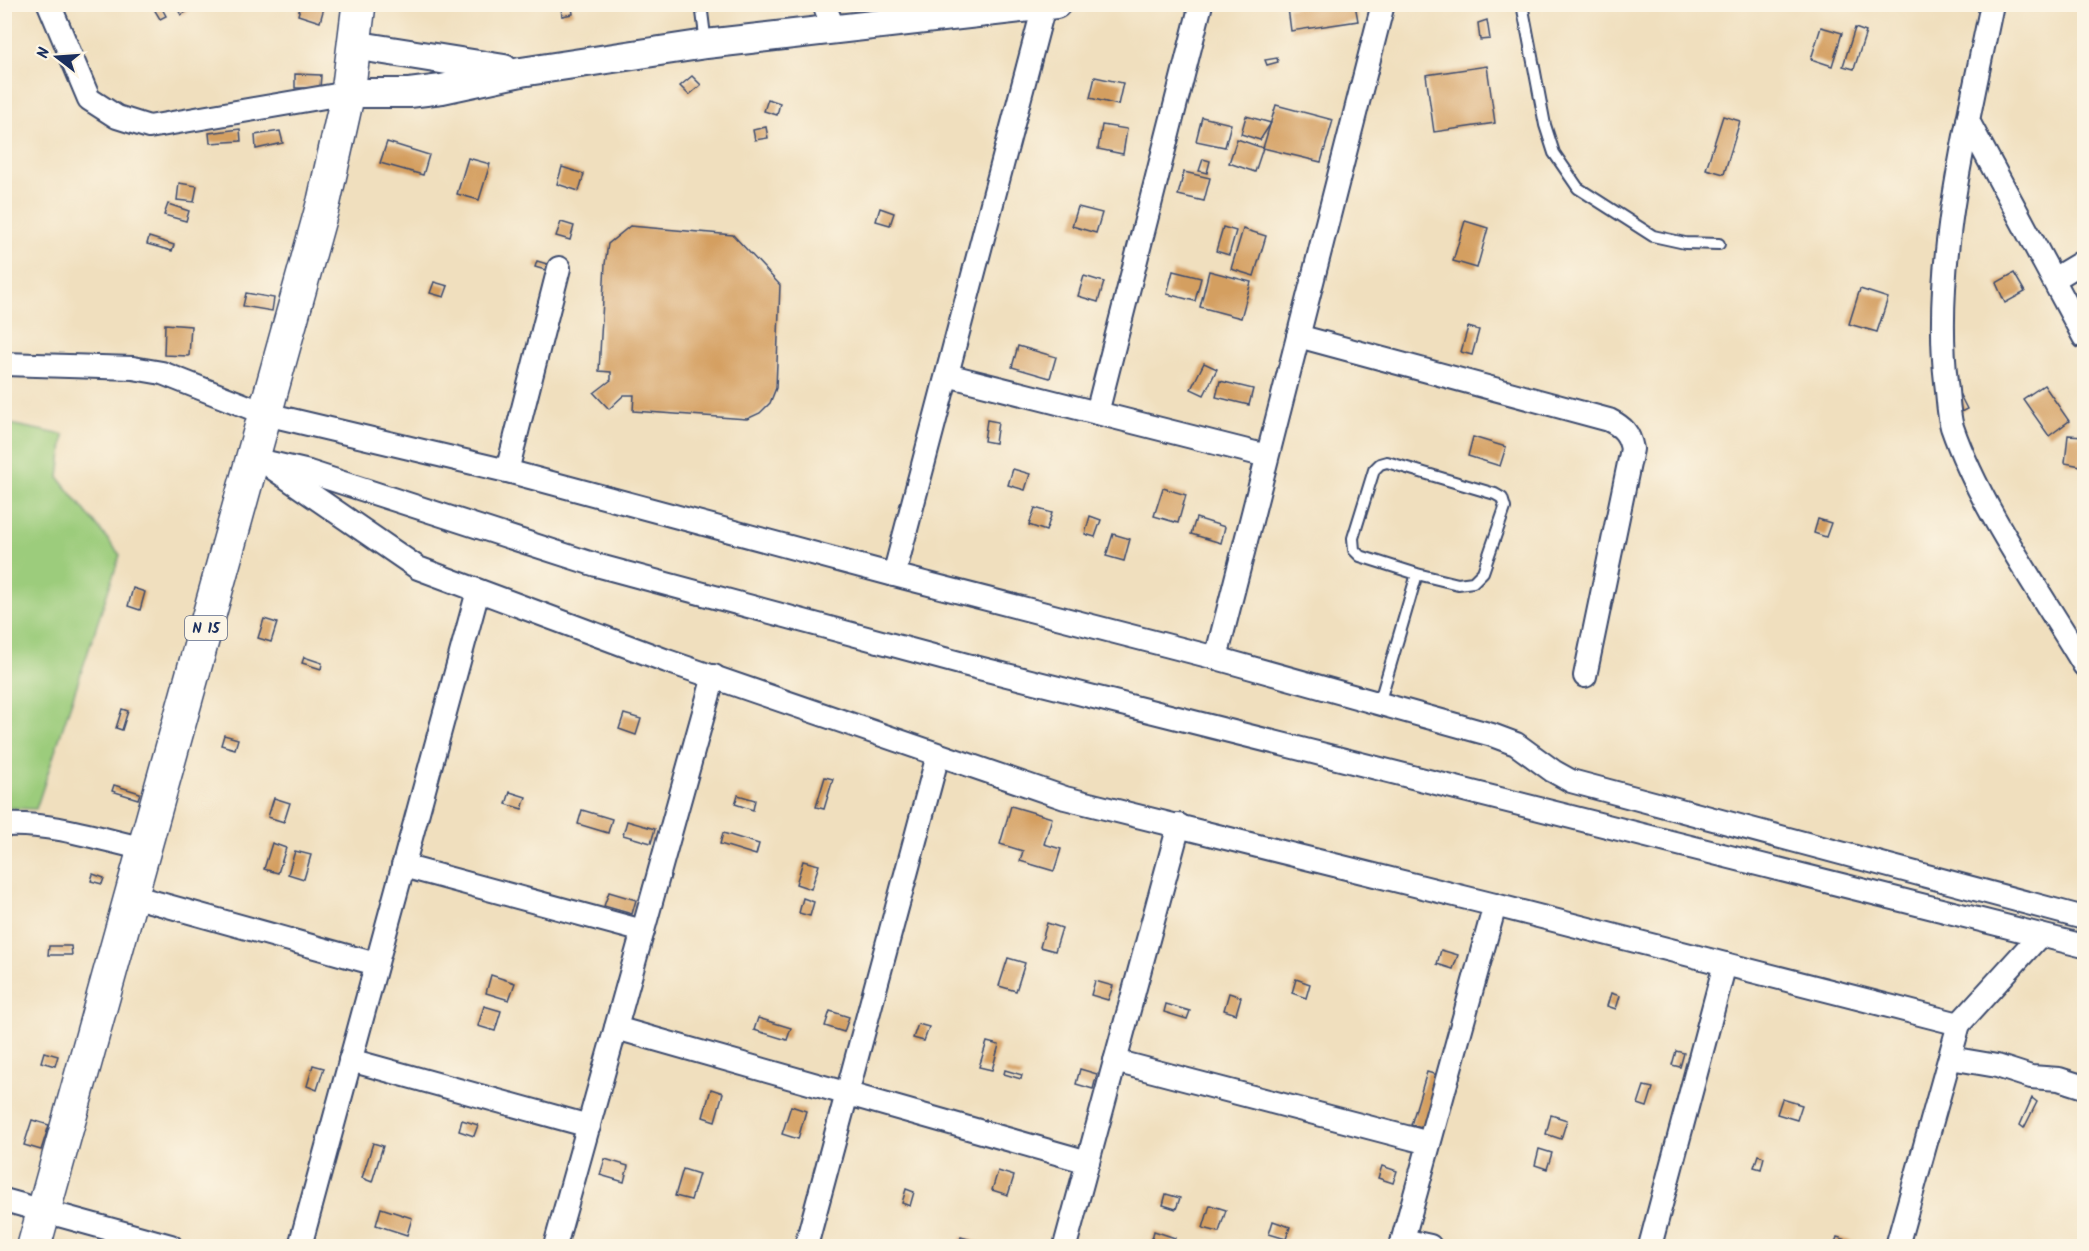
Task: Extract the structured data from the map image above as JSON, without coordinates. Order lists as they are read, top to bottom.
{
  "streets": {
    "main road": ["N 15"]
  },
  "north": "left"
}
